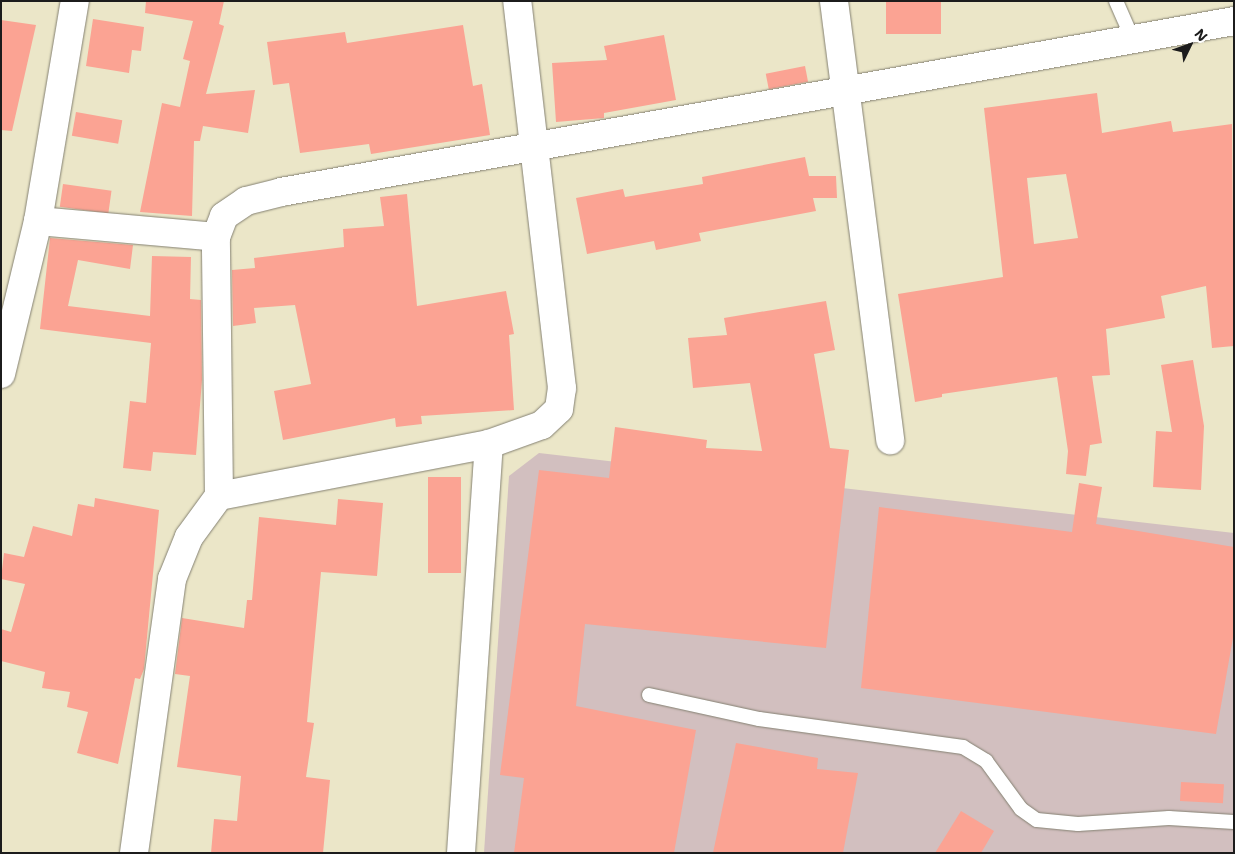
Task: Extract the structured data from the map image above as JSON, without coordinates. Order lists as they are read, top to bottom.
{
  "north": "top right"
}
